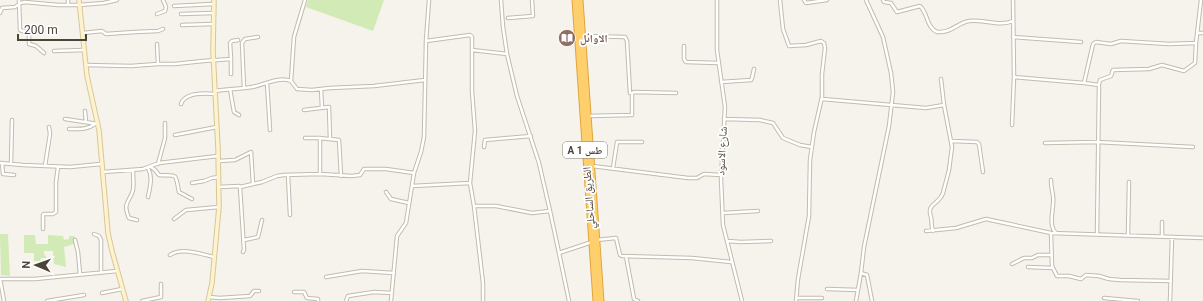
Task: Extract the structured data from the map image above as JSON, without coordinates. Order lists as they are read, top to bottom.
{
  "streets": {
    "highway": ["A 1 طس", "الطريق الساحلي"],
    "street": ["شارع الاسود"]
  },
  "places": {
    "library": ["الاوائل"]
  },
  "scale_bar": "200 m",
  "north": "left"
}
